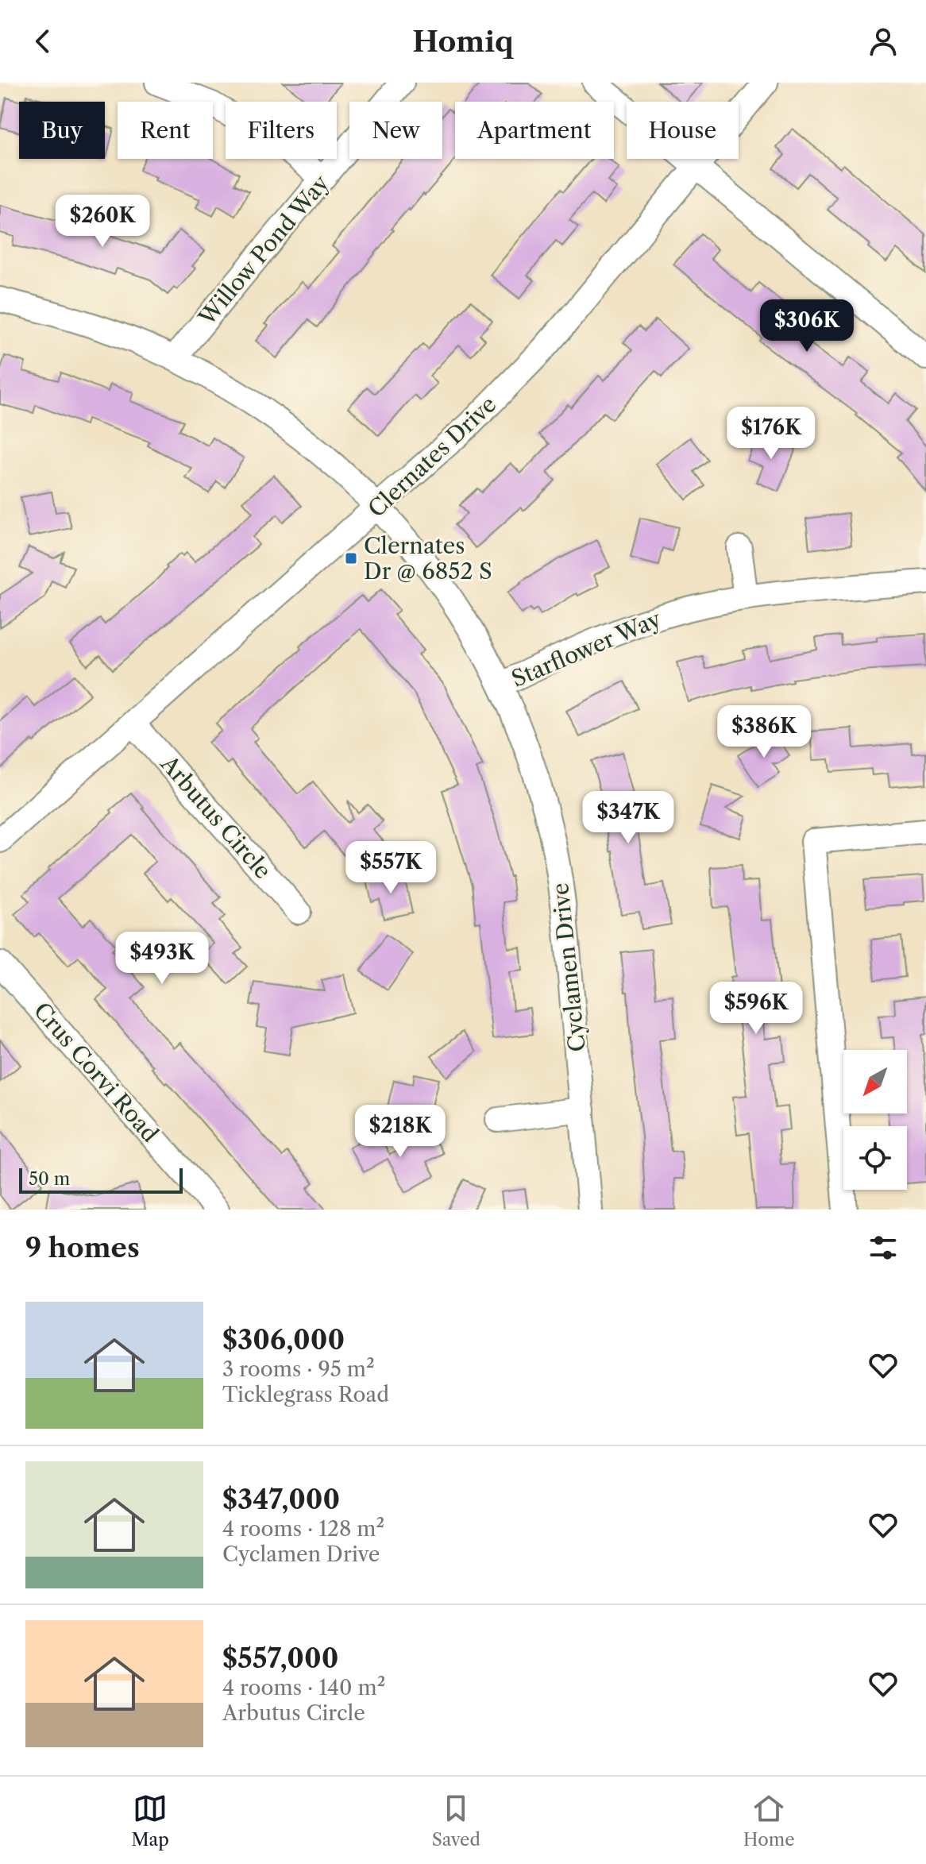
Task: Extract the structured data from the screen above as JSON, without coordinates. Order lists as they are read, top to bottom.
{
  "streets": {
    "street": [
      "Willow Pond Way",
      "Clernates Drive",
      "Starflower Way",
      "Arbutus Circle",
      "Cyclamen Drive",
      "Crus Corvi Road"
    ]
  },
  "crossings": [
    ["Willow Pond Way", "Cyclamen Drive"],
    ["Clernates Drive", "Arbutus Circle"],
    ["Clernates Drive", "Cyclamen Drive"],
    ["Starflower Way", "Cyclamen Drive"]
  ],
  "places": {
    "transit": ["Clernates Dr @ 6852 S"]
  },
  "scale_bar": "50 m",
  "north": "bottom left",
  "page": {
    "header": "Homiq",
    "chip": [
      "Buy",
      "Rent",
      "Filters",
      "New",
      "Apartment",
      "House"
    ],
    "price": [
      "$260K",
      "$306K",
      "$176K",
      "$386K",
      "$347K",
      "$557K",
      "$493K",
      "$596K",
      "$218K"
    ],
    "scale": "50 m",
    "heading": "9 homes",
    "list": [
      {
        "name": "$306,000",
        "note": "3 rooms · 95 m² · Ticklegrass Road"
      },
      {
        "name": "$347,000",
        "note": "4 rooms · 128 m² · Cyclamen Drive"
      },
      {
        "name": "$557,000",
        "note": "4 rooms · 140 m² · Arbutus Circle"
      }
    ],
    "tabs": ["Map", "Saved", "Home"]
  }
}
